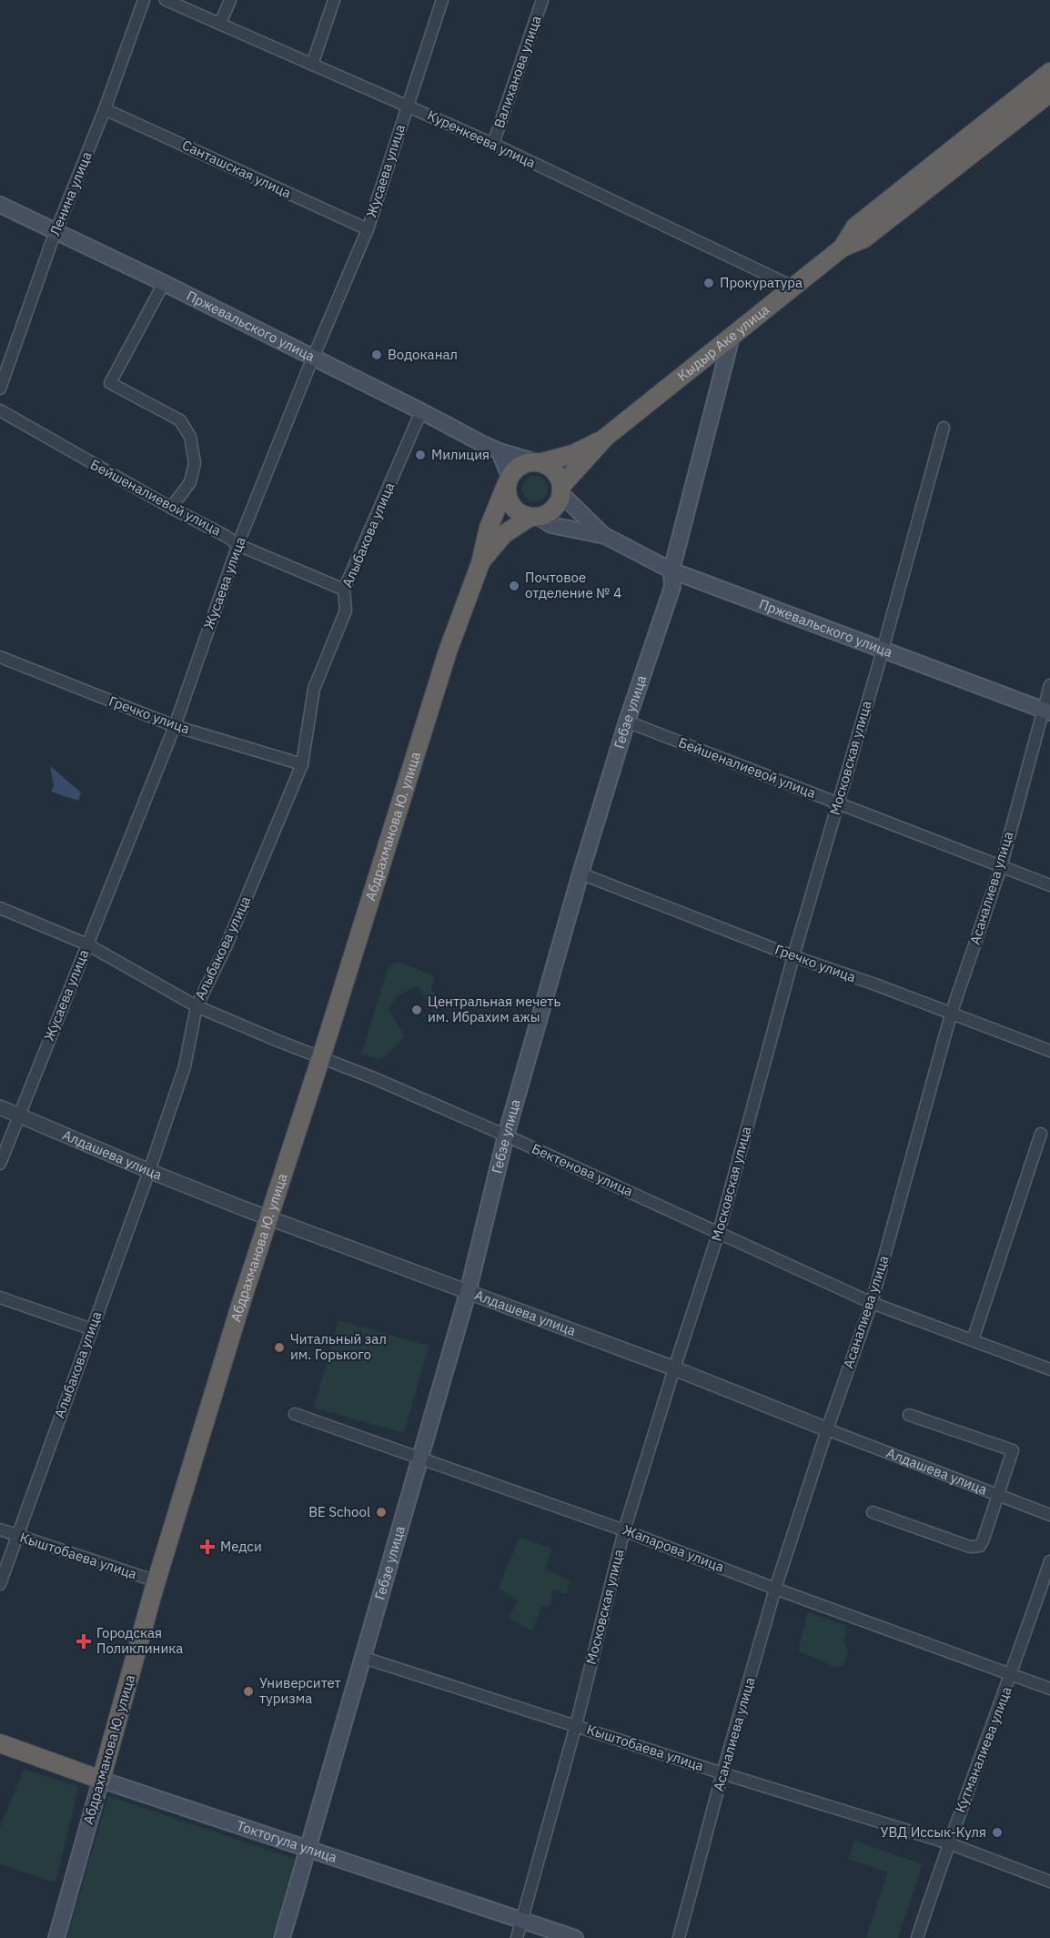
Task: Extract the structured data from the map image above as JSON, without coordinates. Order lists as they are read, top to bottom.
{
  "streets": {
    "highway": ["Кыдыр Аке улица", "Абдрахманова Ю. улица", "Токтогула улица"],
    "main road": ["Пржевальского улица", "Гебзе улица"],
    "street": [
      "Валиханова улица",
      "Куренкеева улица",
      "Санташская улица",
      "Жусаева улица",
      "Ленина улица",
      "Бейшеналиевой улица",
      "Алыбакова улица",
      "Гречко улица",
      "Московская улица",
      "Асаналиева улица",
      "Алдашева улица",
      "Бектенова улица",
      "Жапарова улица",
      "Кыштобаева улица",
      "Кутманалиева улица"
    ]
  },
  "crossings": [
    ["Валиханова улица", "Куренкеева улица"],
    ["Куренкеева улица", "Жусаева улица"],
    ["Куренкеева улица", "Кыдыр Аке улица"],
    ["Санташская улица", "Жусаева улица"],
    ["Санташская улица", "Ленина улица"],
    ["Жусаева улица", "Пржевальского улица"],
    ["Жусаева улица", "Бейшеналиевой улица"],
    ["Жусаева улица", "Гречко улица"],
    ["Жусаева улица", "Алдашева улица"],
    ["Жусаева улица", "Бектенова улица"],
    ["Ленина улица", "Пржевальского улица"],
    ["Пржевальского улица", "Кыдыр Аке улица"],
    ["Пржевальского улица", "Алыбакова улица"],
    ["Пржевальского улица", "Гебзе улица"],
    ["Пржевальского улица", "Московская улица"],
    ["Пржевальского улица", "Абдрахманова Ю. улица"],
    ["Пржевальского улица", "Асаналиева улица"],
    ["Кыдыр Аке улица", "Гебзе улица"],
    ["Кыдыр Аке улица", "Абдрахманова Ю. улица"],
    ["Бейшеналиевой улица", "Алыбакова улица"],
    ["Бейшеналиевой улица", "Гебзе улица"],
    ["Бейшеналиевой улица", "Московская улица"],
    ["Бейшеналиевой улица", "Асаналиева улица"],
    ["Алыбакова улица", "Гречко улица"],
    ["Алыбакова улица", "Алдашева улица"],
    ["Алыбакова улица", "Бектенова улица"],
    ["Алыбакова улица", "Кыштобаева улица"],
    ["Гебзе улица", "Гречко улица"],
    ["Гебзе улица", "Алдашева улица"],
    ["Гебзе улица", "Бектенова улица"],
    ["Гебзе улица", "Жапарова улица"],
    ["Гебзе улица", "Кыштобаева улица"],
    ["Гебзе улица", "Токтогула улица"],
    ["Гречко улица", "Московская улица"],
    ["Гречко улица", "Асаналиева улица"],
    ["Московская улица", "Алдашева улица"],
    ["Московская улица", "Бектенова улица"],
    ["Московская улица", "Жапарова улица"],
    ["Московская улица", "Кыштобаева улица"],
    ["Московская улица", "Токтогула улица"],
    ["Абдрахманова Ю. улица", "Алдашева улица"],
    ["Абдрахманова Ю. улица", "Бектенова улица"],
    ["Абдрахманова Ю. улица", "Кыштобаева улица"],
    ["Абдрахманова Ю. улица", "Токтогула улица"],
    ["Асаналиева улица", "Алдашева улица"],
    ["Асаналиева улица", "Бектенова улица"],
    ["Асаналиева улица", "Жапарова улица"],
    ["Асаналиева улица", "Кыштобаева улица"],
    ["Жапарова улица", "Кутманалиева улица"],
    ["Кыштобаева улица", "Кутманалиева улица"]
  ],
  "places": {
    "other": [
      "Прокуратура",
      "Водоканал",
      "Милиция",
      "Почтовое отделение № 4",
      "Центральная мечеть им. Ибрахим ажы",
      "Читальный зал им. Горького",
      "BE School",
      "Университет туризма",
      "УВД Иссык-Куля"
    ],
    "health": ["Медси", "Городская Поликлиника"]
  }
}
